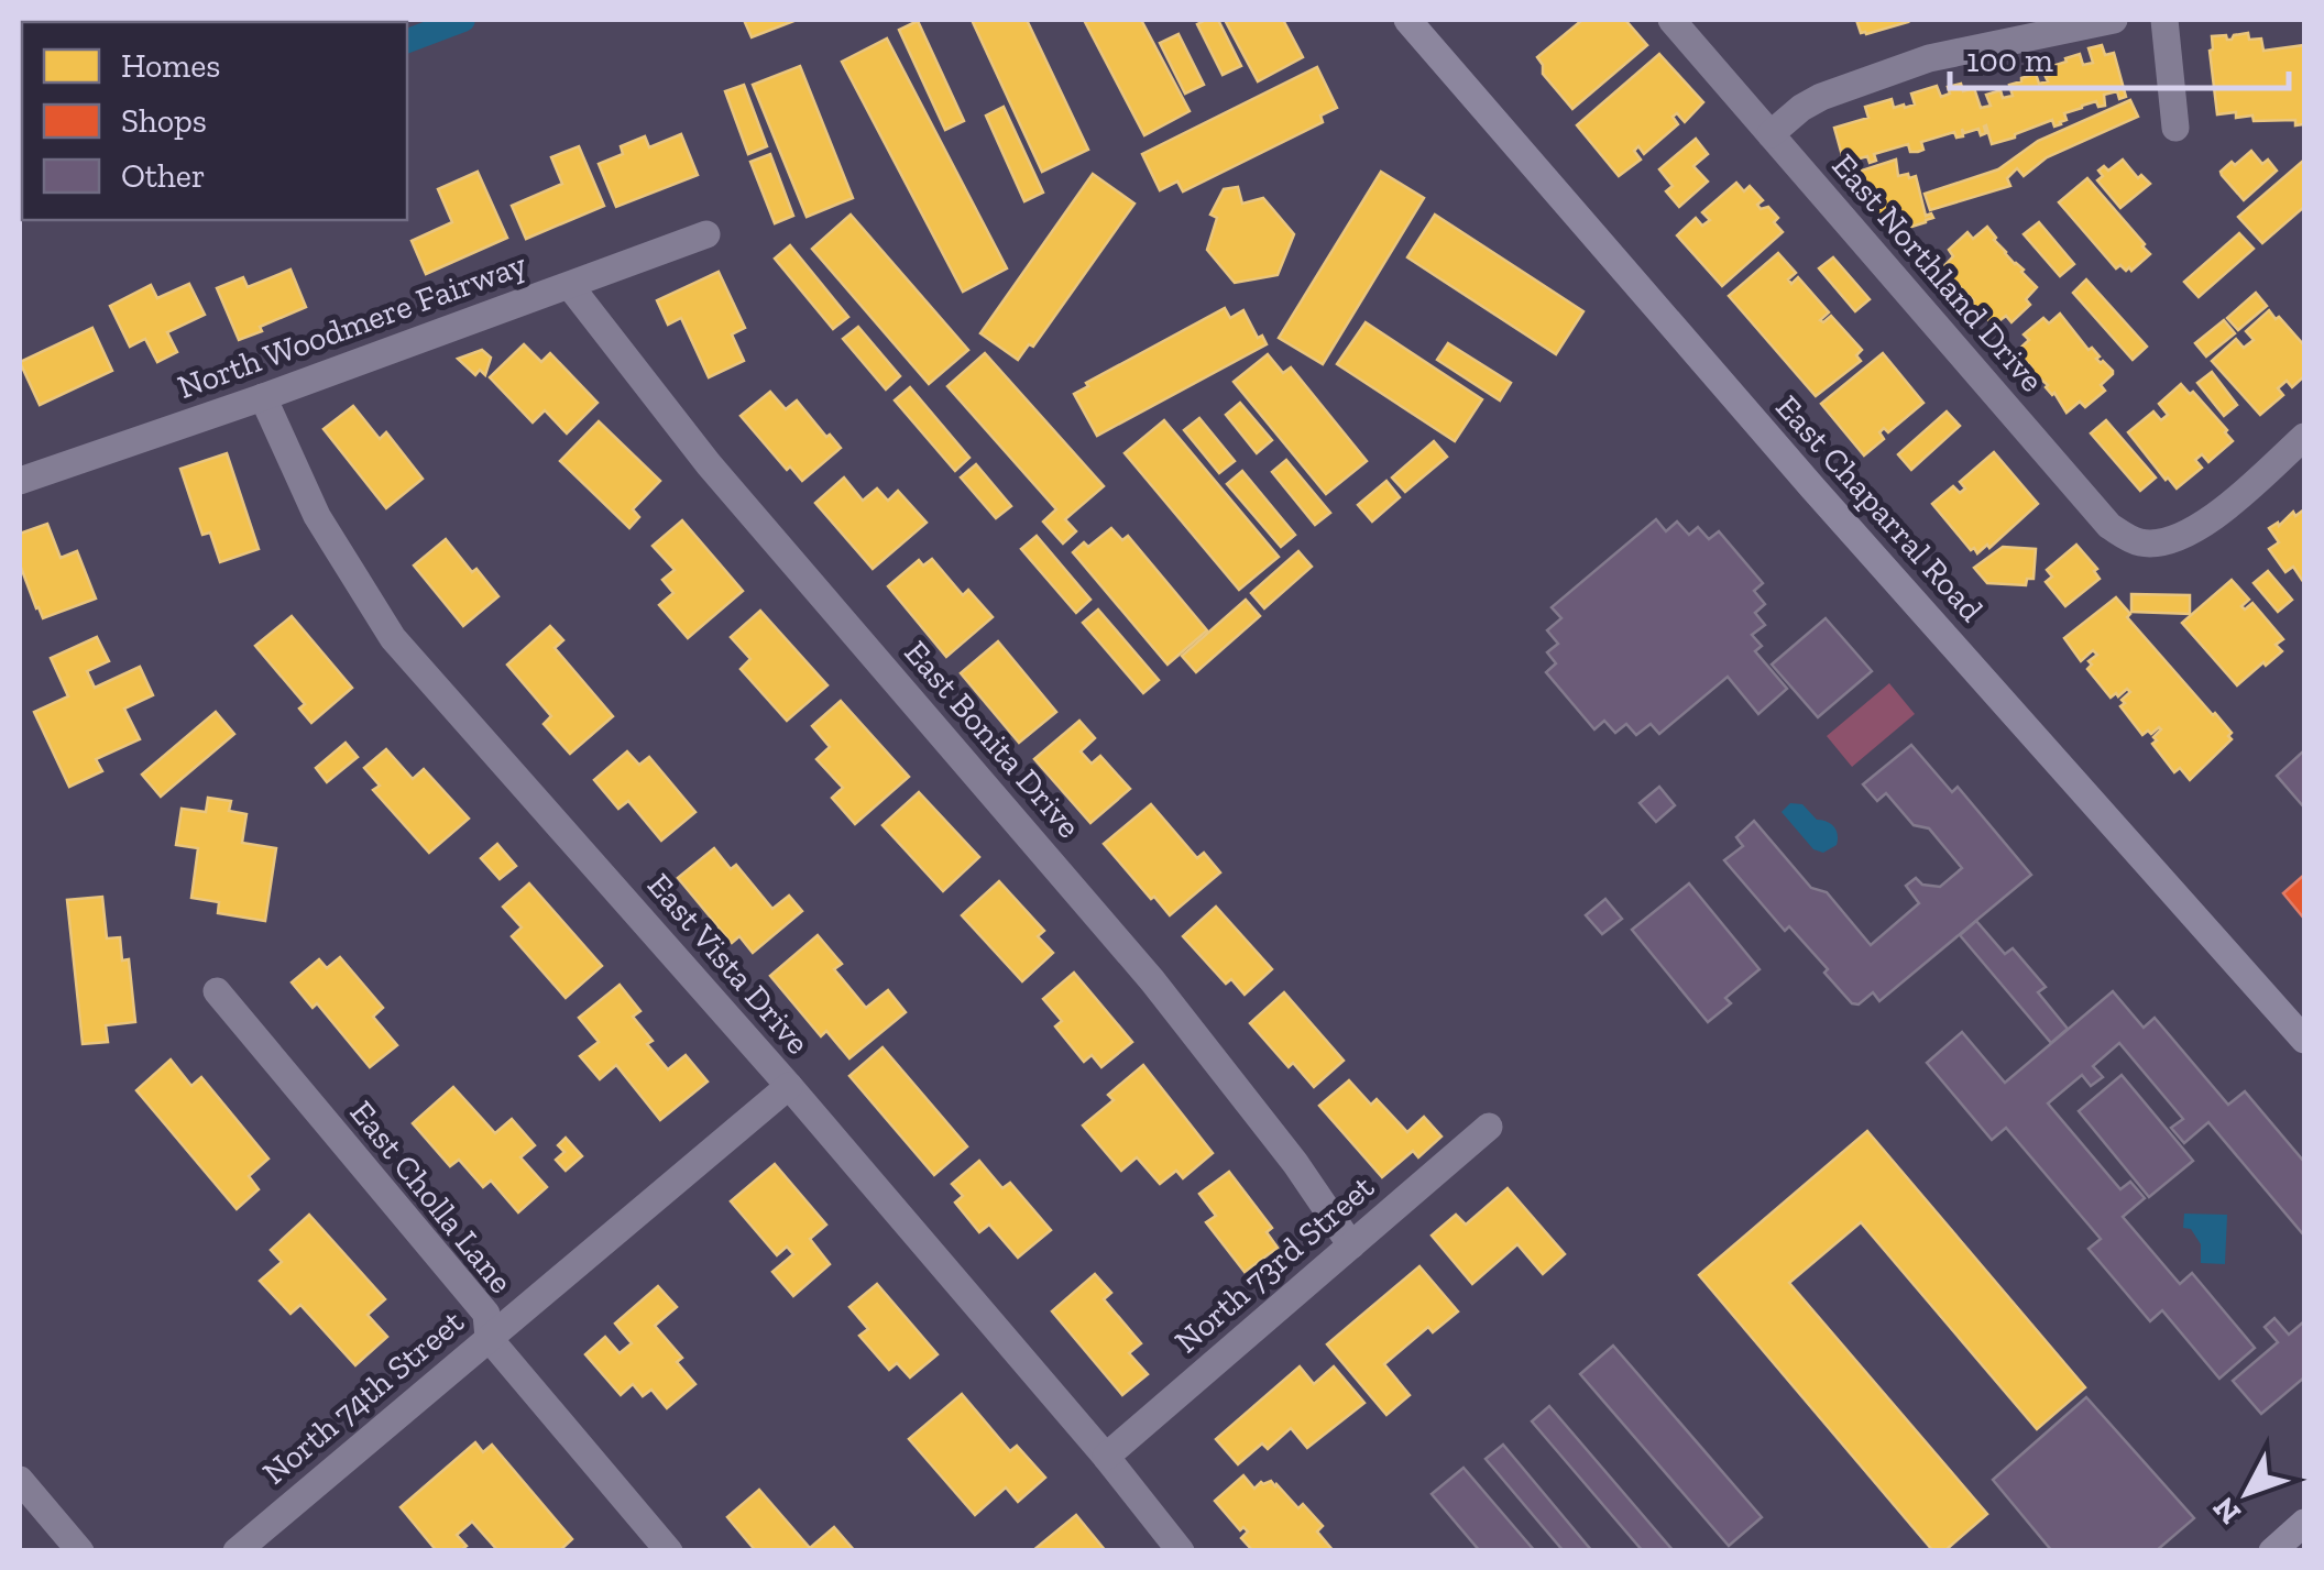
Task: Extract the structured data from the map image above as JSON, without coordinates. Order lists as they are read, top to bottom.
{
  "streets": {
    "main road": ["East Chaparral Road"],
    "street": [
      "East Northland Drive",
      "North Woodmere Fairway",
      "East Bonita Drive",
      "East Vista Drive",
      "East Cholla Lane",
      "North 73rd Street",
      "North 74th Street"
    ]
  },
  "crossings": [
    ["North Woodmere Fairway", "East Bonita Drive"],
    ["North Woodmere Fairway", "East Vista Drive"],
    ["East Bonita Drive", "North 73rd Street"],
    ["East Vista Drive", "North 73rd Street"],
    ["East Vista Drive", "North 74th Street"],
    ["East Cholla Lane", "North 74th Street"]
  ],
  "legend": ["Homes", "Shops", "Other"],
  "scale_bar": "100 m",
  "north": "bottom left"
}
